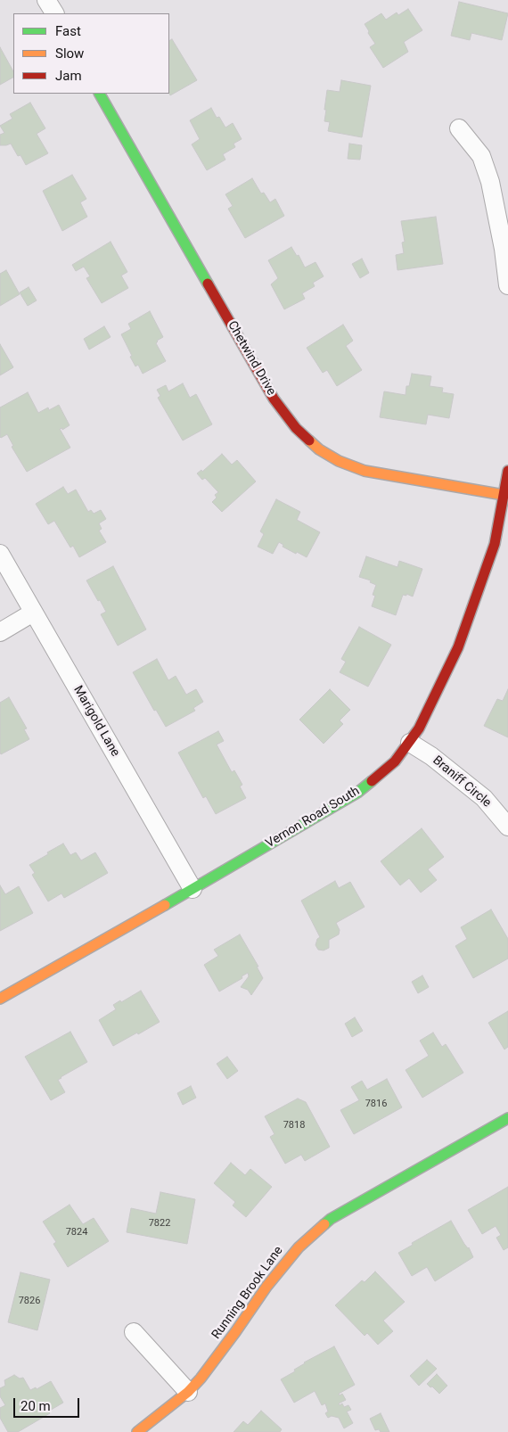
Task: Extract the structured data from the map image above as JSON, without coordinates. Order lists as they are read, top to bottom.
{
  "streets": {
    "street": [
      "Chetwind Drive",
      "Marigold Lane",
      "Braniff Circle",
      "Vernon Road South",
      "Running Brook Lane"
    ]
  },
  "crossings": [
    ["Chetwind Drive", "Vernon Road South"],
    ["Marigold Lane", "Vernon Road South"],
    ["Braniff Circle", "Vernon Road South"]
  ],
  "house_numbers": [
    "7816",
    "7818",
    "7822",
    "7824",
    "7826"
  ],
  "legend": ["Fast", "Slow", "Jam"],
  "scale_bar": "20 m"
}
